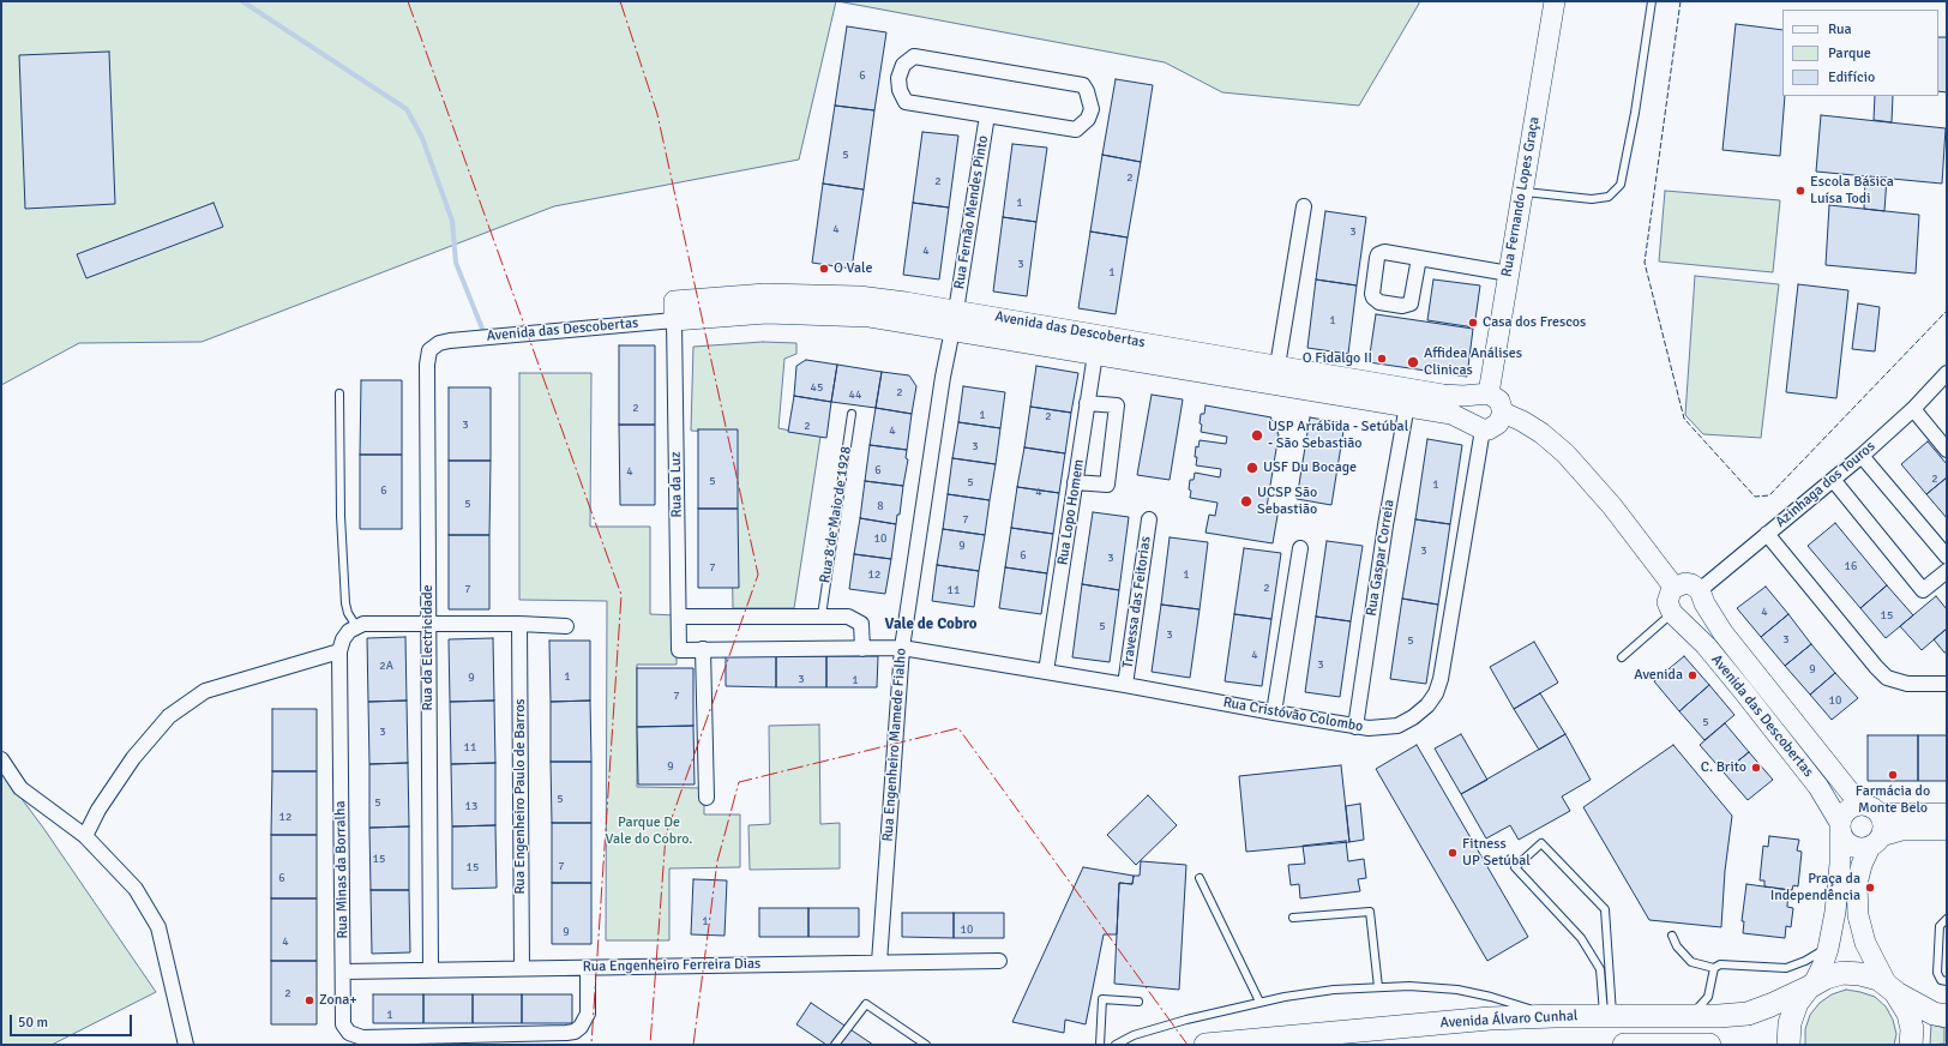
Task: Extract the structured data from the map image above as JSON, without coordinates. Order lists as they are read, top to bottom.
{
  "streets": {
    "main road": ["Avenida Álvaro Cunhal"],
    "street": [
      "Rua Fernando Lopes Graça",
      "Rua Fernão Mendes Pinto",
      "Avenida das Descobertas",
      "Rua da Luz",
      "Azinhaga dos Touros",
      "Rua Lopo Homem",
      "Rua Gaspar Correia",
      "Travessa das Feitorias",
      "Rua da Electricidade",
      "Rua Cristóvão Colombo",
      "Rua Engenheiro Mamede Fialho",
      "Rua Engenheiro Paulo de Barros",
      "Rua Minas da Borralha",
      "Rua Engenheiro Ferreira Dias"
    ],
    "lane": ["Rua 8 de Maio de 1928"]
  },
  "crossings": [
    ["Rua Fernando Lopes Graça", "Avenida das Descobertas"],
    ["Rua Fernando Lopes Graça", "Rua Cristóvão Colombo"],
    ["Rua Fernão Mendes Pinto", "Avenida das Descobertas"],
    ["Rua Fernão Mendes Pinto", "Rua Engenheiro Mamede Fialho"],
    ["Avenida das Descobertas", "Rua da Luz"],
    ["Avenida das Descobertas", "Azinhaga dos Touros"],
    ["Avenida das Descobertas", "Rua Lopo Homem"],
    ["Avenida das Descobertas", "Rua Gaspar Correia"],
    ["Avenida das Descobertas", "Rua da Electricidade"],
    ["Avenida das Descobertas", "Rua Cristóvão Colombo"],
    ["Avenida das Descobertas", "Rua Engenheiro Mamede Fialho"],
    ["Rua Lopo Homem", "Rua Cristóvão Colombo"],
    ["Rua Gaspar Correia", "Rua Cristóvão Colombo"],
    ["Travessa das Feitorias", "Rua Cristóvão Colombo"],
    ["Rua da Electricidade", "Rua Engenheiro Ferreira Dias"],
    ["Rua Cristóvão Colombo", "Rua Engenheiro Mamede Fialho"],
    ["Rua Engenheiro Mamede Fialho", "Rua Engenheiro Ferreira Dias"],
    ["Rua Engenheiro Paulo de Barros", "Rua Engenheiro Ferreira Dias"],
    ["Rua Minas da Borralha", "Rua Engenheiro Ferreira Dias"]
  ],
  "districts": ["Vale de Cobro"],
  "parks": ["Parque De Vale do Cobro."],
  "places": [
    "Escola Básica Luísa Todi",
    "O Vale",
    "Casa dos Frescos",
    "O Fidalgo II",
    "Affidea Análises Clinicas",
    "USP Arrábida - Setúbal - São Sebastião",
    "USF Du Bocage",
    "UCSP São Sebastião",
    "Avenida",
    "C. Brito",
    "Farmácia do Monte Belo",
    "Fitness UP Setúbal",
    "Praça da Independência",
    "Zona+"
  ],
  "house_numbers": [
    "6",
    "5",
    "2",
    "2",
    "1",
    "4",
    "3",
    "4",
    "3",
    "1",
    "1",
    "45",
    "2",
    "44",
    "2",
    "1",
    "2",
    "3",
    "2",
    "4",
    "3",
    "6",
    "4",
    "2",
    "5",
    "5",
    "1",
    "6",
    "4",
    "5",
    "8",
    "7",
    "10",
    "9",
    "3",
    "6",
    "3",
    "16",
    "7",
    "12",
    "1",
    "2",
    "7",
    "11",
    "4",
    "15",
    "5",
    "3",
    "3",
    "5",
    "4",
    "3",
    "2A",
    "9",
    "1",
    "9",
    "3",
    "1",
    "7",
    "10",
    "5",
    "3",
    "11",
    "9",
    "5",
    "5",
    "13",
    "12",
    "15",
    "7",
    "15",
    "6",
    "1",
    "10",
    "9",
    "4",
    "2",
    "1"
  ],
  "legend": ["Rua", "Parque", "Edifício"],
  "scale_bar": "50 m"
}
